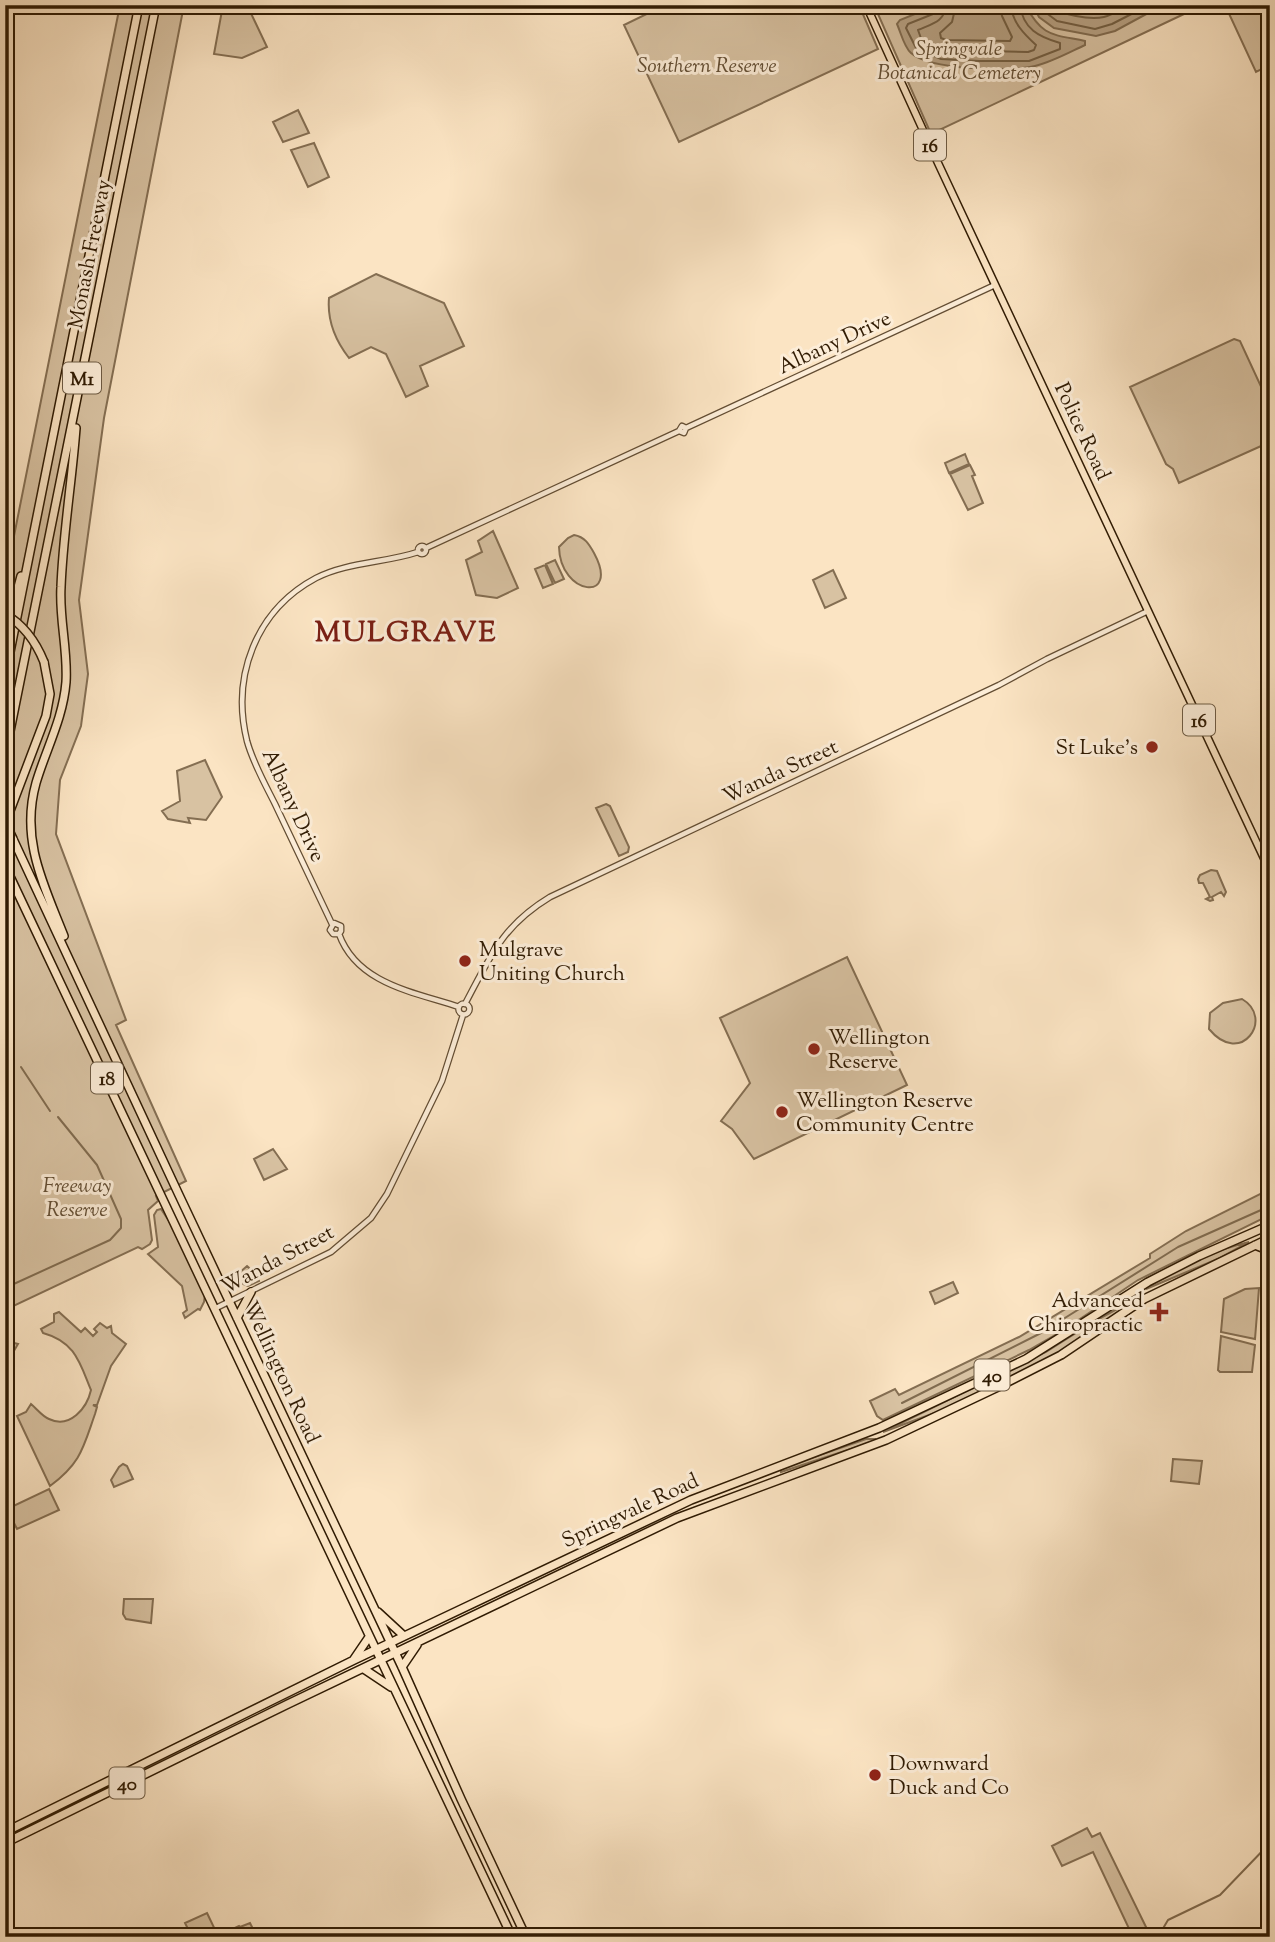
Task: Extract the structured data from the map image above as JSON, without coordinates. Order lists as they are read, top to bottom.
{
  "streets": {
    "highway": [
      "Monash Freeway",
      "M1",
      "18",
      "Wellington Road",
      "40",
      "Springvale Road"
    ],
    "main road": ["16", "Police Road"],
    "street": ["Albany Drive", "Wanda Street"]
  },
  "crossings": [
    ["Albany Drive", "Police Road"],
    ["Albany Drive", "Wanda Street"],
    ["Police Road", "Wanda Street"],
    ["Wanda Street", "Wellington Road"],
    ["Wellington Road", "Springvale Road"]
  ],
  "districts": ["MULGRAVE"],
  "parks": ["Springvale Botanical Cemetery", "Southern Reserve", "Freeway Reserve"],
  "places": {
    "other": [
      "St Luke's",
      "Mulgrave Uniting Church",
      "Wellington Reserve",
      "Wellington Reserve Community Centre",
      "Downward Duck and Co"
    ],
    "health": ["Advanced Chiropractic"]
  }
}
